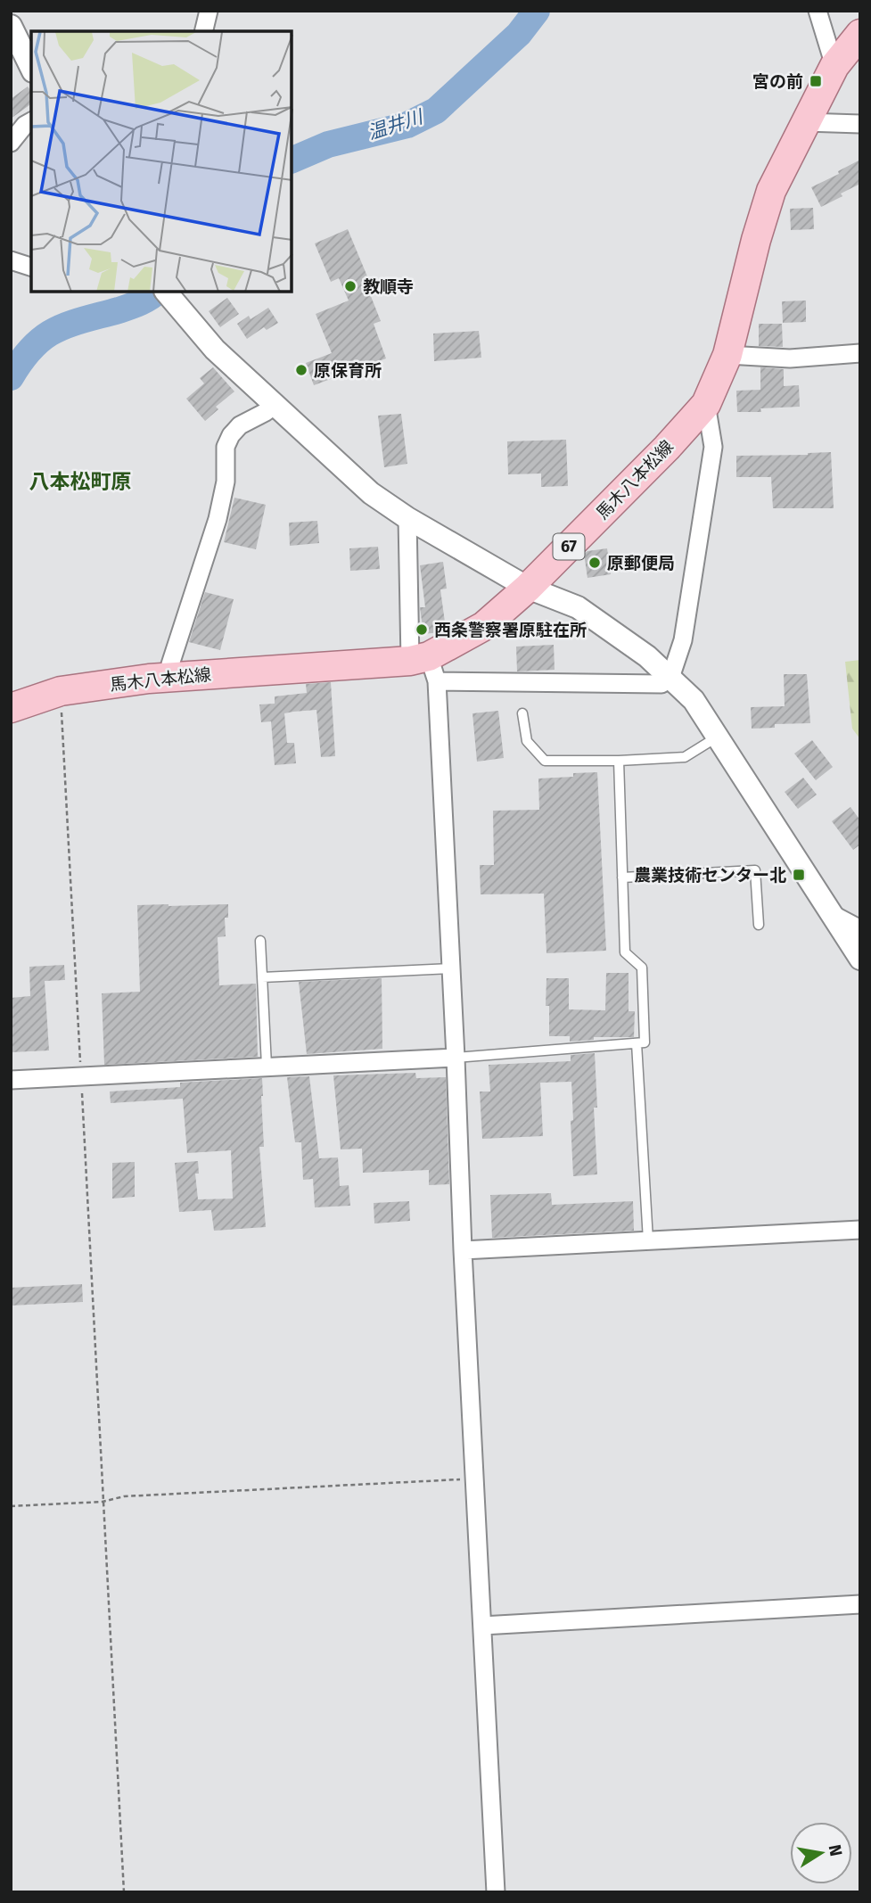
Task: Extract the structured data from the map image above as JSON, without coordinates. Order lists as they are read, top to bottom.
{
  "streets": {
    "main road": ["馬木八本松線", "67"]
  },
  "districts": ["八本松町原"],
  "water": ["温井川"],
  "places": {
    "transit": ["宮の前", "農業技術センター北"],
    "other": [
      "教順寺",
      "原保育所",
      "原郵便局",
      "西条警察署原駐在所"
    ]
  },
  "north": "right"
}
